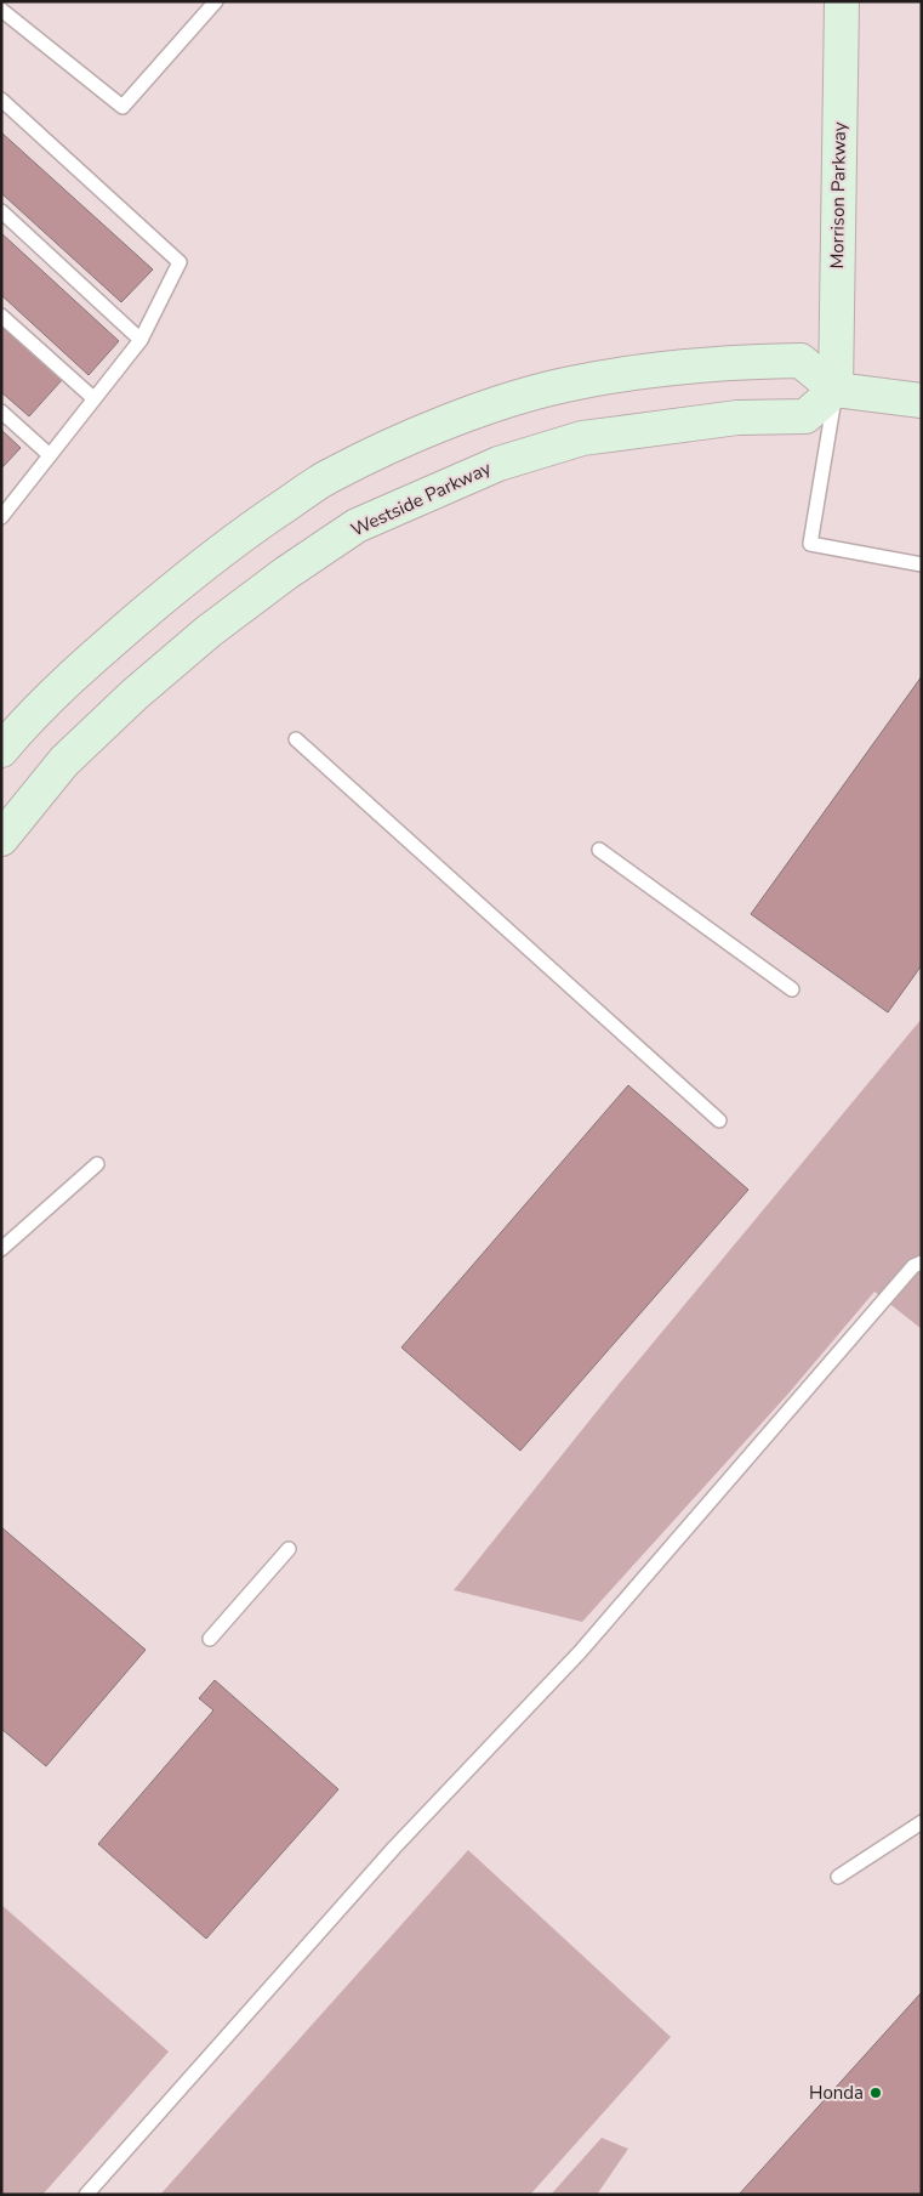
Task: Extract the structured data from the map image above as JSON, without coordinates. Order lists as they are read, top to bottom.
{
  "streets": {
    "main road": ["Morrison Parkway", "Westside Parkway"]
  },
  "crossings": [
    ["Morrison Parkway", "Westside Parkway"]
  ],
  "places": ["Honda"]
}
